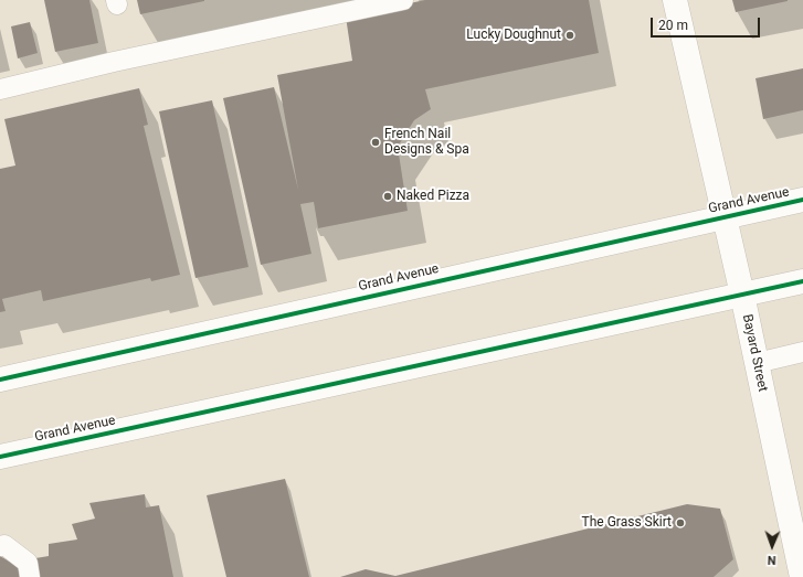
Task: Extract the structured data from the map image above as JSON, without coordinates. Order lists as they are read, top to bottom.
{
  "streets": {
    "main road": ["Grand Avenue", "Bayard Street"]
  },
  "crossings": [
    ["Grand Avenue", "Bayard Street"]
  ],
  "places": [
    "Lucky Doughnut",
    "French Nail Designs & Spa",
    "Naked Pizza",
    "The Grass Skirt"
  ],
  "scale_bar": "20 m",
  "north": "bottom"
}
